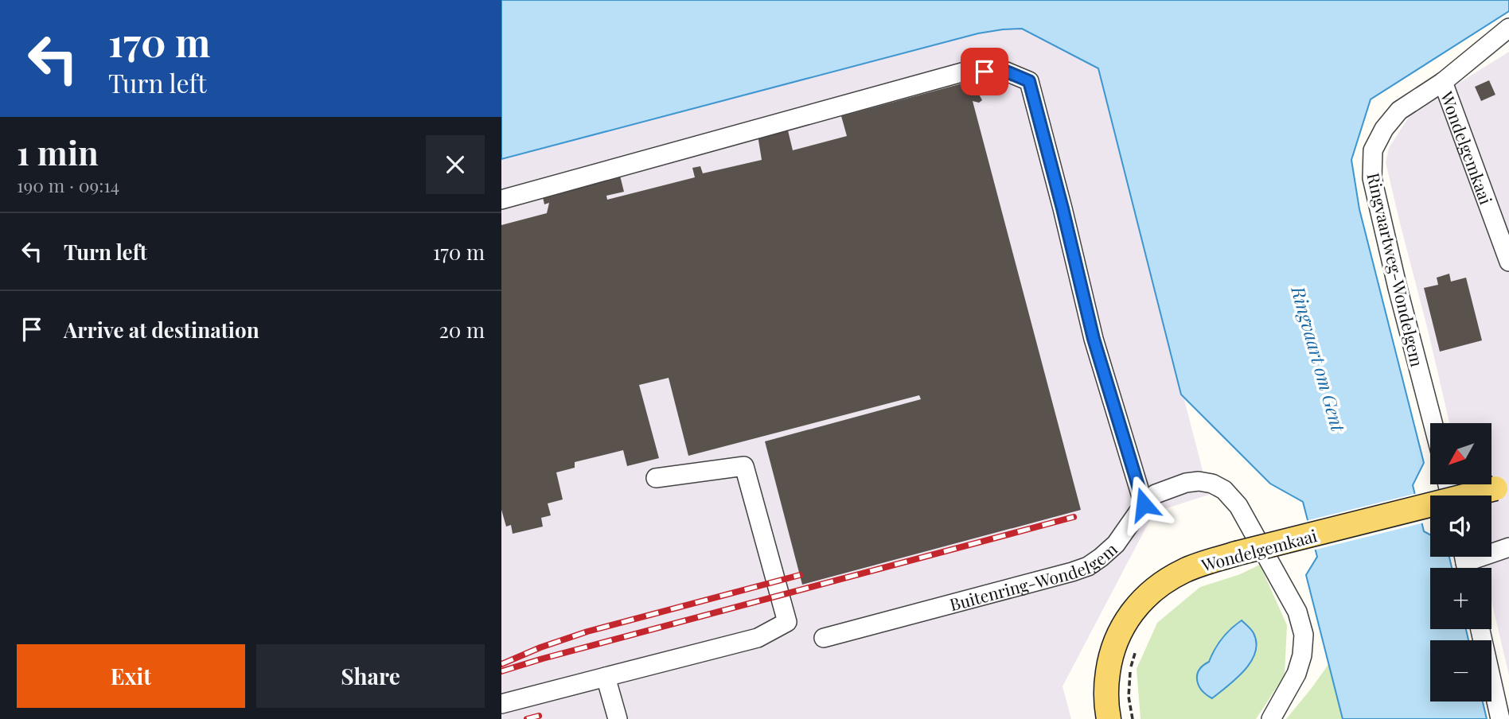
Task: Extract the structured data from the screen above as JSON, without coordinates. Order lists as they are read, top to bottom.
{
  "streets": {
    "main road": ["Wondelgemkaai"],
    "street": ["Ringvaartweg-Wondelgem", "Buitenring-Wondelgem"]
  },
  "crossings": [
    ["Wondelgemkaai", "Ringvaartweg-Wondelgem"]
  ],
  "water": ["Ringvaart om Gent"],
  "north": "bottom left",
  "page": {
    "turn": ["170 m", "Turn left"],
    "heading": ["1 min", "190 m · 09:14"],
    "list": [
      {
        "name": "Turn left",
        "value": "170 m"
      },
      {
        "name": "Arrive at destination",
        "value": "20 m"
      }
    ],
    "map_buttons": ["+", "−"],
    "buttons": ["Exit", "Share"]
  }
}
